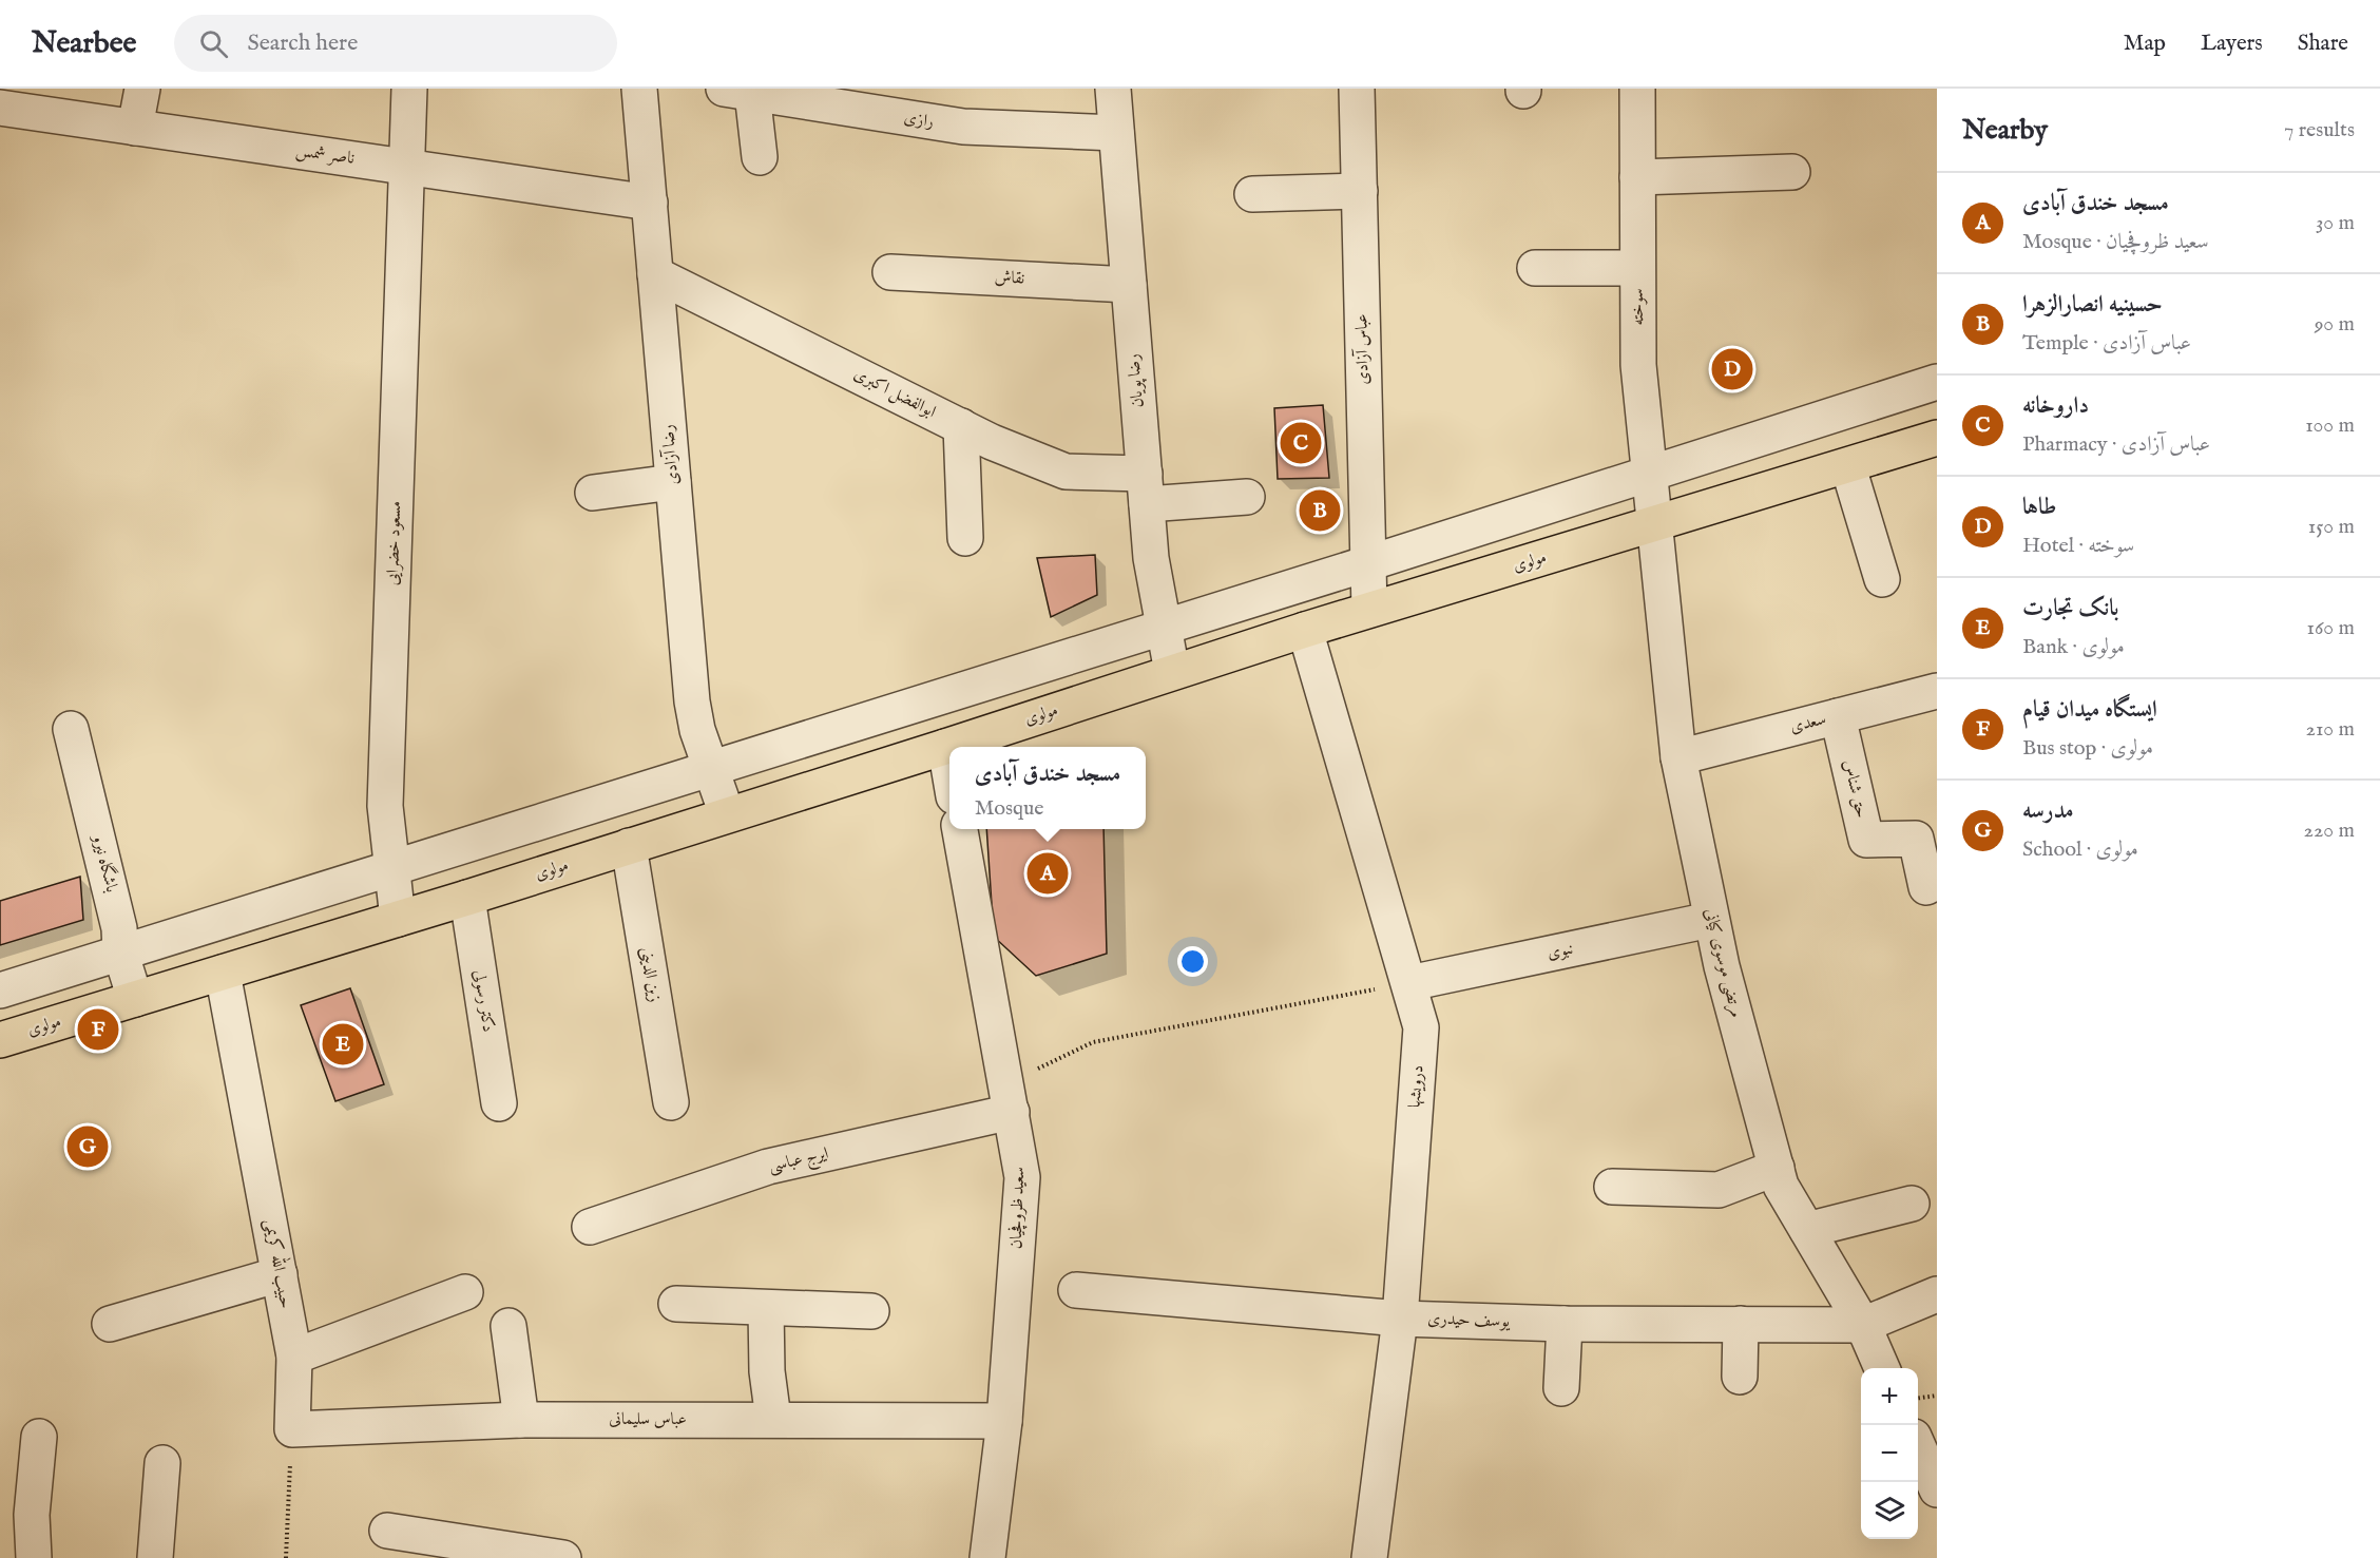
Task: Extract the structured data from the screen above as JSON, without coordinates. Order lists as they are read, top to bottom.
{
  "streets": {
    "main road": ["مولوی"],
    "street": [
      "رازی",
      "ناصر شمس",
      "نقاش",
      "سوخته",
      "عباس آزادی",
      "رضا پویان",
      "ابوالفضل اکبری",
      "رضا آزادی",
      "مسعود خضرایی",
      "سعدی",
      "حق شناس",
      "باشگاه نیرو",
      "نبوی",
      "مرتضی موسوی کیانی",
      "زین الدینی",
      "دکتر رسولی",
      "درویشها",
      "ایرج عباسی",
      "سعید ظروفچیان",
      "حبیب الله کریمی",
      "یوسف حیدری",
      "عباس سلیمانی"
    ]
  },
  "crossings": [
    ["رازی", "رضا پویان"],
    ["ناصر شمس", "رضا آزادی"],
    ["ناصر شمس", "مسعود خضرایی"],
    ["نقاش", "رضا پویان"],
    ["سوخته", "مولوی"],
    ["سوخته", "مرتضی موسوی کیانی"],
    ["عباس آزادی", "مولوی"],
    ["رضا پویان", "ابوالفضل اکبری"],
    ["رضا پویان", "مولوی"],
    ["ابوالفضل اکبری", "رضا آزادی"],
    ["رضا آزادی", "مولوی"],
    ["مسعود خضرایی", "مولوی"],
    ["مولوی", "باشگاه نیرو"],
    ["مولوی", "مرتضی موسوی کیانی"],
    ["مولوی", "زین الدینی"],
    ["مولوی", "دکتر رسولی"],
    ["مولوی", "درویشها"],
    ["مولوی", "حبیب الله کریمی"],
    ["سعدی", "حق شناس"],
    ["سعدی", "مرتضی موسوی کیانی"],
    ["نبوی", "مرتضی موسوی کیانی"],
    ["نبوی", "درویشها"],
    ["مرتضی موسوی کیانی", "یوسف حیدری"],
    ["درویشها", "یوسف حیدری"],
    ["ایرج عباسی", "سعید ظروفچیان"],
    ["سعید ظروفچیان", "عباس سلیمانی"],
    ["حبیب الله کریمی", "عباس سلیمانی"]
  ],
  "page": {
    "header": "Nearbee",
    "search": "Search here",
    "nav": ["Map", "Layers", "Share"],
    "heading": ["Nearby", "7 results"],
    "list": [
      {
        "mark": "A",
        "name": "مسجد خندق آبادی",
        "note": "Mosque · سعید ظروفچیان",
        "value": "30 m"
      },
      {
        "mark": "B",
        "name": "حسینیه انصارالزهرا",
        "note": "Temple · عباس آزادی",
        "value": "90 m"
      },
      {
        "mark": "C",
        "name": "داروخانه",
        "note": "Pharmacy · عباس آزادی",
        "value": "100 m"
      },
      {
        "mark": "D",
        "name": "طاها",
        "note": "Hotel · سوخته",
        "value": "150 m"
      },
      {
        "mark": "E",
        "name": "بانک تجارت",
        "note": "Bank · مولوی",
        "value": "160 m"
      },
      {
        "mark": "F",
        "name": "ایستگاه میدان قیام",
        "note": "Bus stop · مولوی",
        "value": "210 m"
      },
      {
        "mark": "G",
        "name": "مدرسه",
        "note": "School · مولوی",
        "value": "220 m"
      }
    ],
    "pins": [
      "D",
      "C",
      "B",
      "A",
      "F",
      "E",
      "G"
    ],
    "popup": ["مسجد خندق آبادی", "Mosque"],
    "map_buttons": ["+", "−"]
  }
}
